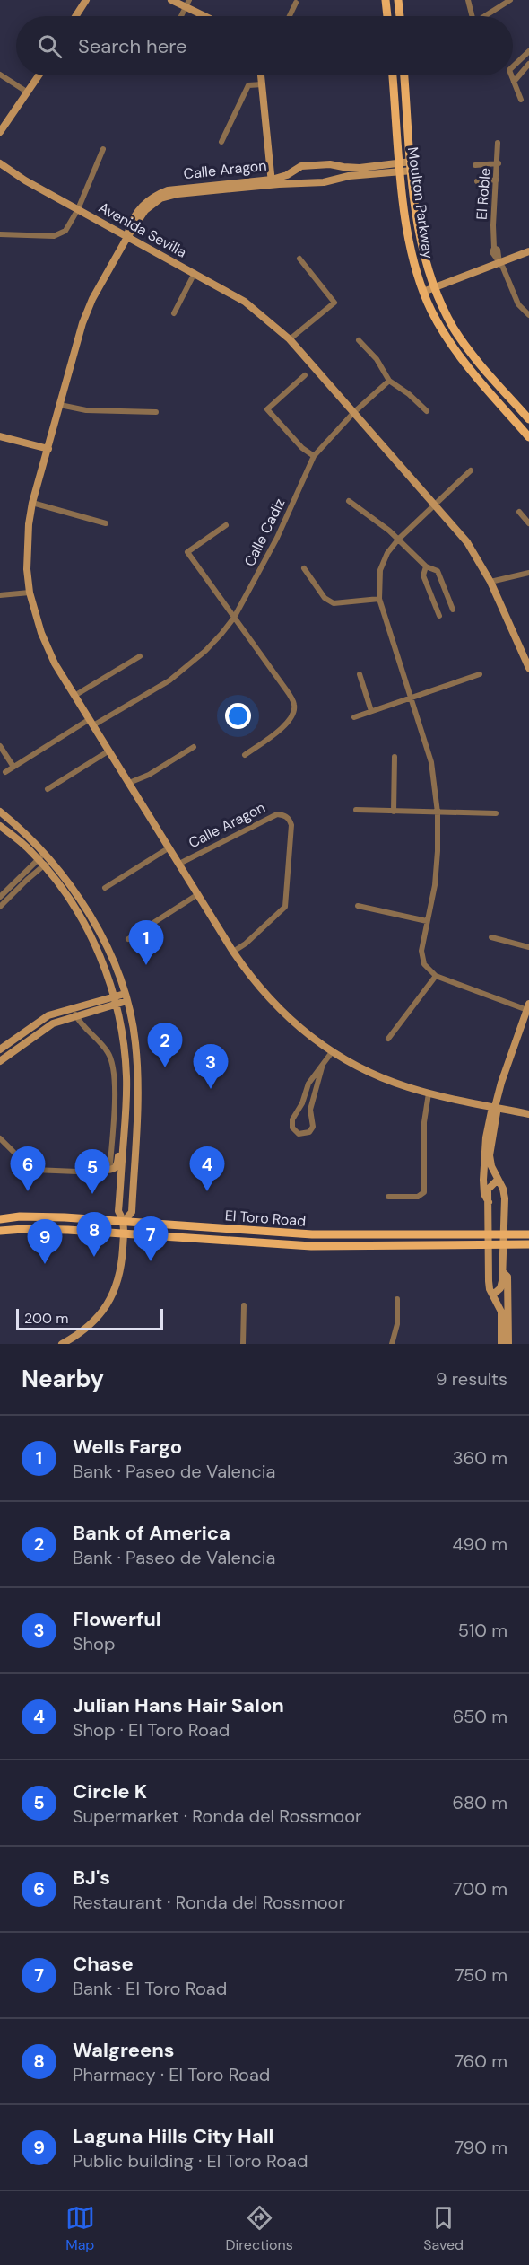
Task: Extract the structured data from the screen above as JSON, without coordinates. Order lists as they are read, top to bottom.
{
  "streets": {
    "main road": ["Moulton Parkway", "El Toro Road"],
    "street": [
      "Calle Aragon",
      "El Roble",
      "Avenida Sevilla",
      "Calle Cadiz"
    ]
  },
  "crossings": [
    ["Calle Aragon", "Moulton Parkway"],
    ["Calle Aragon", "Avenida Sevilla"],
    ["Calle Aragon", "Calle Cadiz"],
    ["Avenida Sevilla", "Calle Cadiz"]
  ],
  "scale_bar": "200 m",
  "page": {
    "search": "Search here",
    "pins": [
      "1",
      "2",
      "3",
      "4",
      "6",
      "5",
      "8",
      "7",
      "9"
    ],
    "scale": "200 m",
    "heading": ["Nearby", "9 results"],
    "list": [
      {
        "mark": "1",
        "name": "Wells Fargo",
        "note": "Bank · Paseo de Valencia",
        "value": "360 m"
      },
      {
        "mark": "2",
        "name": "Bank of America",
        "note": "Bank · Paseo de Valencia",
        "value": "490 m"
      },
      {
        "mark": "3",
        "name": "Flowerful",
        "note": "Shop",
        "value": "510 m"
      },
      {
        "mark": "4",
        "name": "Julian Hans Hair Salon",
        "note": "Shop · El Toro Road",
        "value": "650 m"
      },
      {
        "mark": "5",
        "name": "Circle K",
        "note": "Supermarket · Ronda del Rossmoor",
        "value": "680 m"
      },
      {
        "mark": "6",
        "name": "BJ's",
        "note": "Restaurant · Ronda del Rossmoor",
        "value": "700 m"
      },
      {
        "mark": "7",
        "name": "Chase",
        "note": "Bank · El Toro Road",
        "value": "750 m"
      },
      {
        "mark": "8",
        "name": "Walgreens",
        "note": "Pharmacy · El Toro Road",
        "value": "760 m"
      },
      {
        "mark": "9",
        "name": "Laguna Hills City Hall",
        "note": "Public building · El Toro Road",
        "value": "790 m"
      }
    ],
    "nav": ["Map", "Directions", "Saved"]
  }
}
